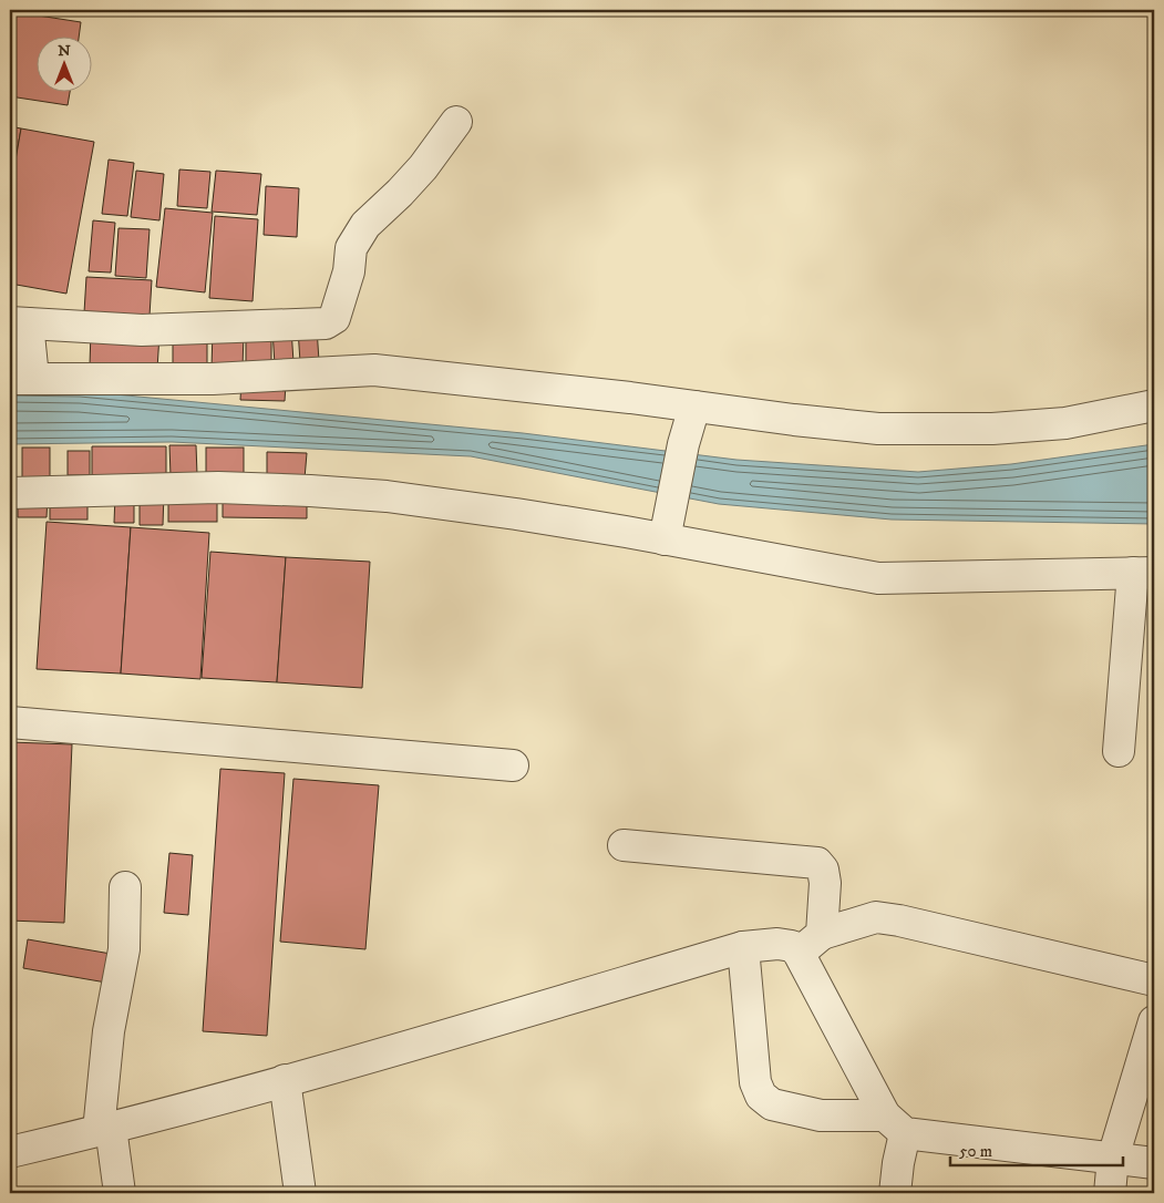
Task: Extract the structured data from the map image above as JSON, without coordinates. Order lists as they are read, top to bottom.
{
  "scale_bar": "50 m",
  "north": "top"
}
